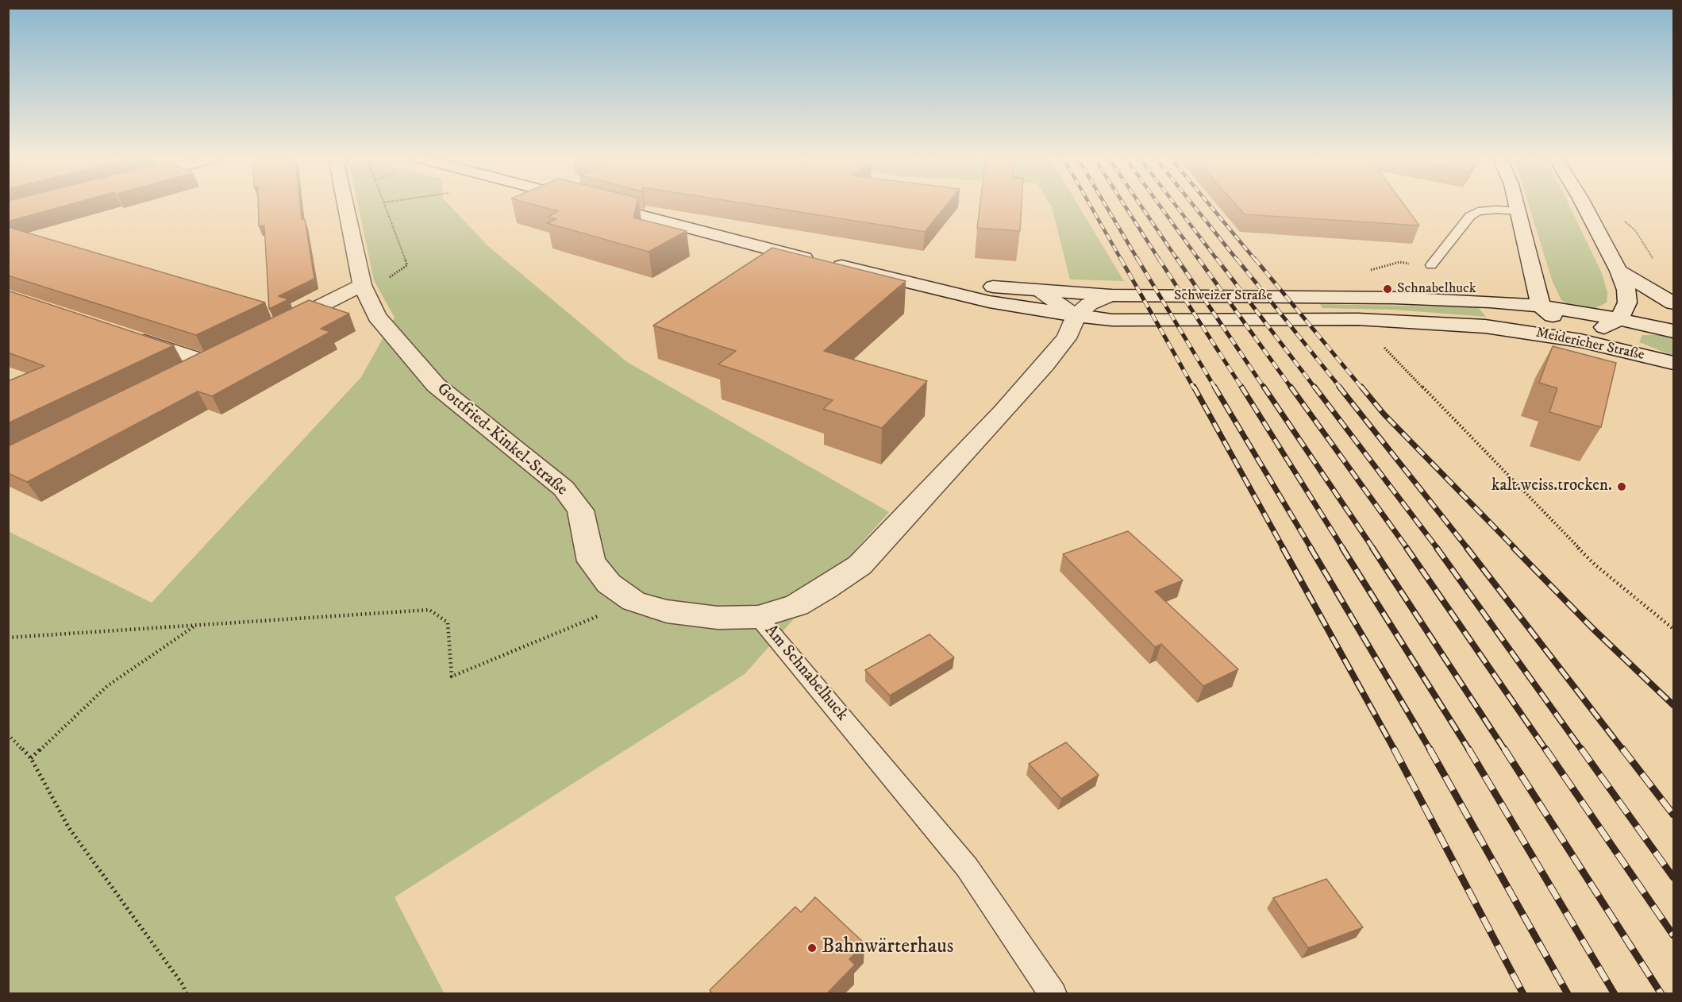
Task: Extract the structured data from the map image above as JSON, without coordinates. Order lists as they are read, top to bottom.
{
  "streets": {
    "main road": [
      "Schweizer Straße",
      "Meidericher Straße",
      "Gottfried-Kinkel-Straße",
      "Am Schnabelhuck"
    ]
  },
  "crossings": [
    ["Schweizer Straße", "Meidericher Straße"],
    ["Schweizer Straße", "Am Schnabelhuck"],
    ["Gottfried-Kinkel-Straße", "Am Schnabelhuck"]
  ],
  "places": ["Schnabelhuck", "kalt.weiss.trocken.", "Bahnwärterhaus"]
}
